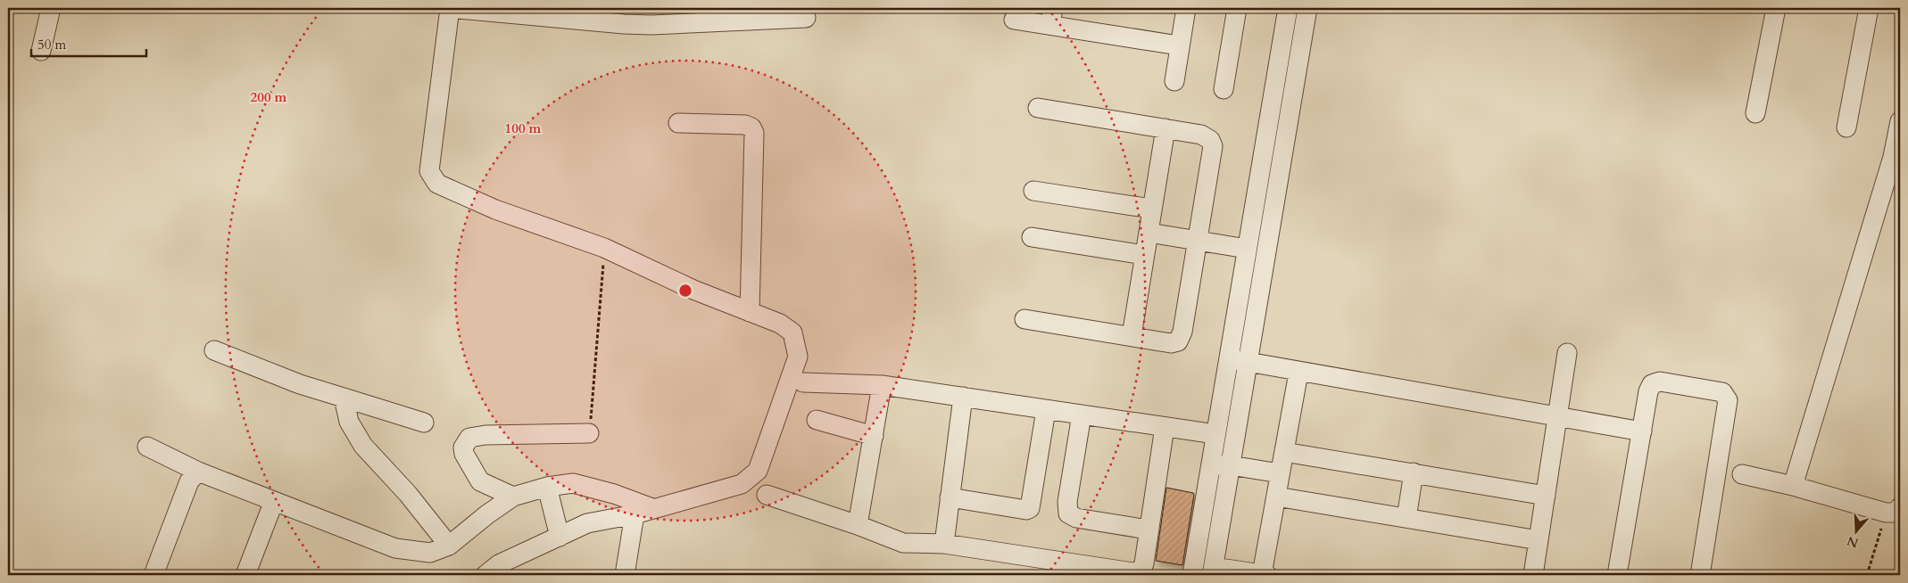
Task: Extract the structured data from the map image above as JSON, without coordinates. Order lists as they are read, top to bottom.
{
  "scale_bar": "50 m",
  "north": "bottom",
  "rings": ["200 m", "100 m"]
}
